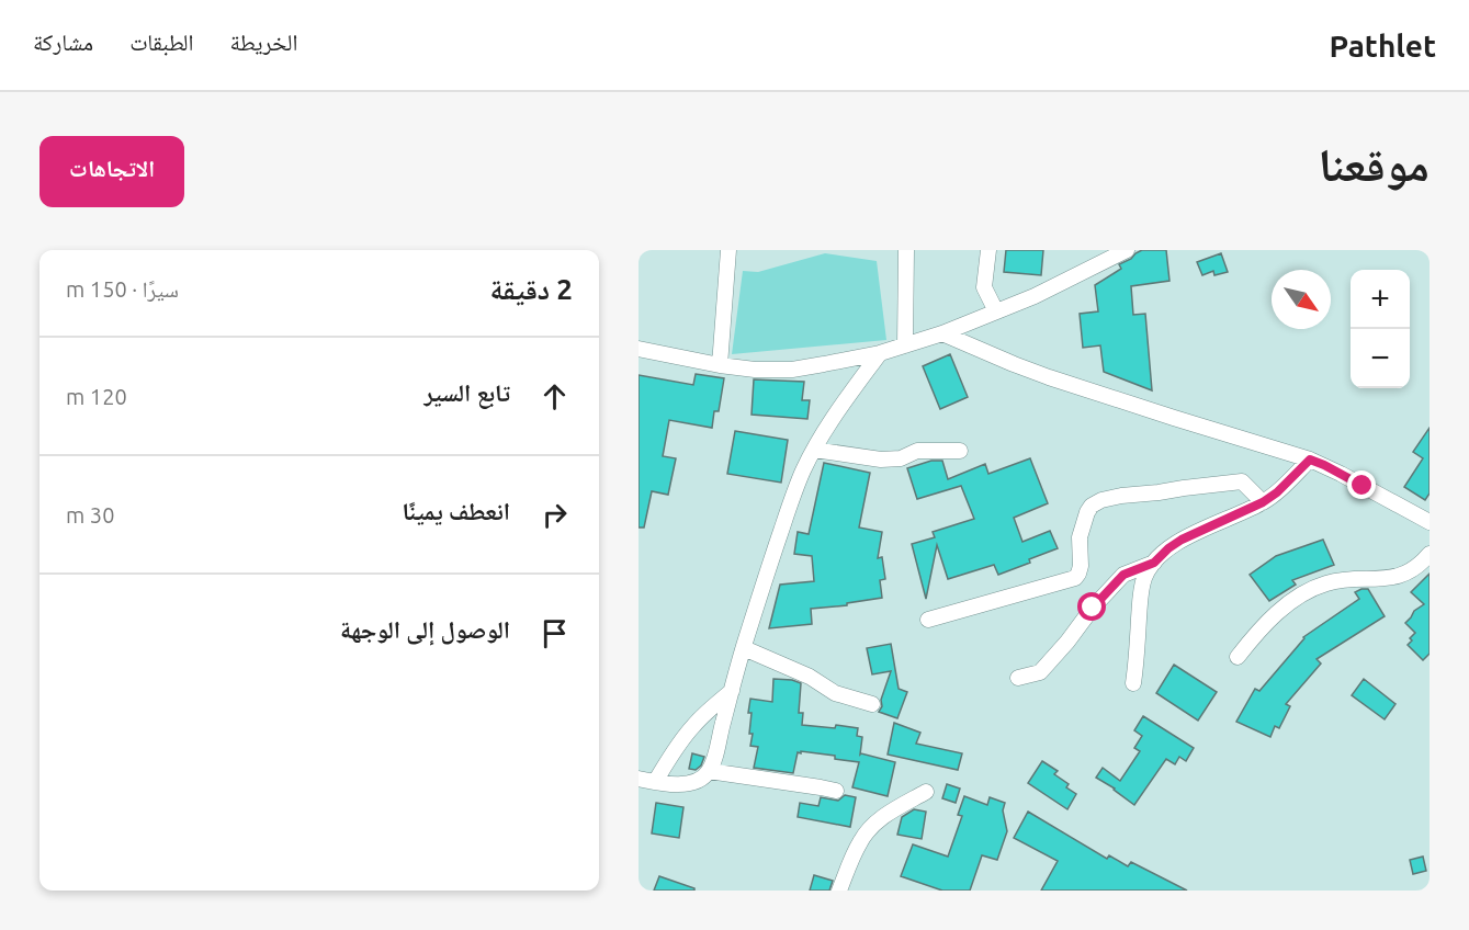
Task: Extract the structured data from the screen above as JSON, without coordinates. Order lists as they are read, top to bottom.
{
  "north": "bottom right",
  "page": {
    "header": "Pathlet",
    "nav": ["الخريطة", "الطبقات", "مشاركة"],
    "title": "موقعنا",
    "buttons": "الاتجاهات",
    "heading": ["2 دقيقة", "سيرًا · 150 m"],
    "map_buttons": ["+", "−"],
    "list": [
      ["تابع السير", "120 m"],
      ["انعطف يمينًا", "30 m"],
      "الوصول إلى الوجهة"
    ]
  }
}
